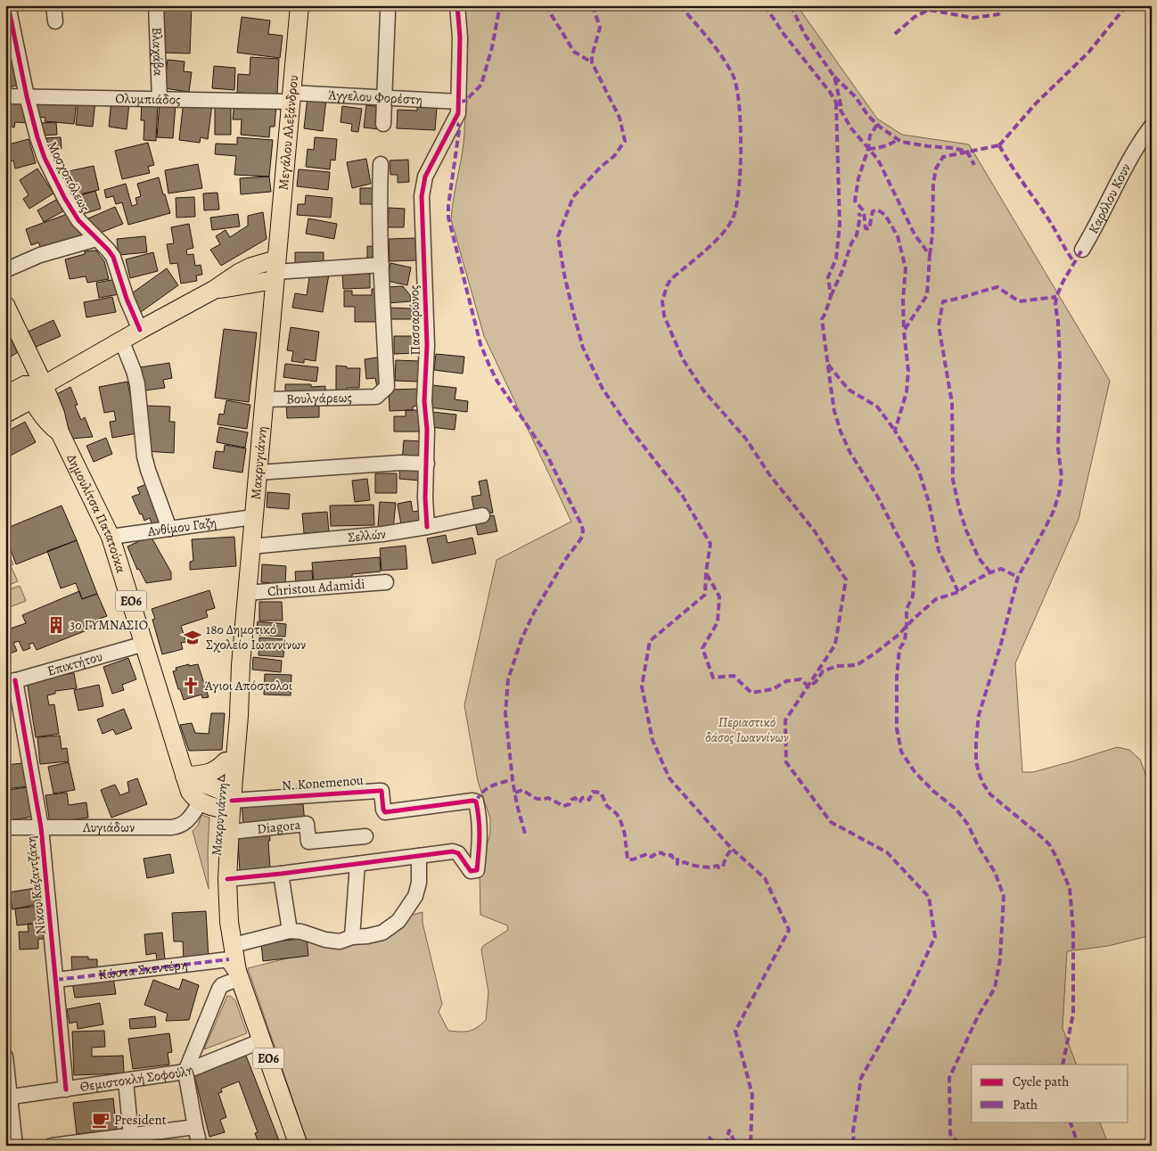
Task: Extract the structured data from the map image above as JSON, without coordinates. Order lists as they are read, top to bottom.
{
  "streets": {
    "main road": [
      "Μεγάλου Αλεξάνδρου",
      "Μακρυγιάννη",
      "Δημουλίτσα Πατατούκα",
      "ΕΟ6"
    ],
    "street": [
      "Βλαχάβα",
      "Άγγελου Φορέστη",
      "Ολυμπιάδος",
      "Μοσχοπόλεως",
      "Καρόλου Κουν",
      "Πασσαρώνος",
      "Βουλγάρεως",
      "Ανθίμου Γαζη",
      "Σελλών",
      "Christou Adamidi",
      "Επικτήτου",
      "N. Konemenou",
      "Λυγιάδων",
      "Diagora",
      "Νίκου Καζαντζάκη",
      "Κώστα Σκεντέρη",
      "Θεμιστοκλή Σοφούλη"
    ]
  },
  "crossings": [
    ["Βλαχάβα", "Ολυμπιάδος"],
    ["Άγγελου Φορέστη", "Ολυμπιάδος"],
    ["Άγγελου Φορέστη", "Μεγάλου Αλεξάνδρου"],
    ["Άγγελου Φορέστη", "Πασσαρώνος"],
    ["Ολυμπιάδος", "Μεγάλου Αλεξάνδρου"],
    ["Ολυμπιάδος", "Μοσχοπόλεως"],
    ["Μεγάλου Αλεξάνδρου", "Μακρυγιάννη"],
    ["Πασσαρώνος", "Σελλών"],
    ["Βουλγάρεως", "Μακρυγιάννη"],
    ["Μακρυγιάννη", "Ανθίμου Γαζη"],
    ["Μακρυγιάννη", "Σελλών"],
    ["Μακρυγιάννη", "Christou Adamidi"],
    ["Μακρυγιάννη", "N. Konemenou"],
    ["Μακρυγιάννη", "Diagora"],
    ["Μακρυγιάννη", "Κώστα Σκεντέρη"],
    ["Μακρυγιάννη", "Θεμιστοκλή Σοφούλη"],
    ["Δημουλίτσα Πατατούκα", "Ανθίμου Γαζη"],
    ["Δημουλίτσα Πατατούκα", "Επικτήτου"],
    ["Δημουλίτσα Πατατούκα", "Λυγιάδων"],
    ["Επικτήτου", "Νίκου Καζαντζάκη"],
    ["Λυγιάδων", "Νίκου Καζαντζάκη"],
    ["Νίκου Καζαντζάκη", "Κώστα Σκεντέρη"],
    ["Νίκου Καζαντζάκη", "Θεμιστοκλή Σοφούλη"]
  ],
  "parks": ["Περιαστικό δάσος Ιωαννίνων"],
  "places": {
    "building": ["3ο ΓΥΜΝΑΣΙΟ"],
    "school or university": ["18ο Δημοτικό Σχολείο Ιωαννίνων"],
    "church": ["Άγιοι Απόστολοι"],
    "cafe": ["President"]
  },
  "legend": ["Cycle path", "Path"]
}
